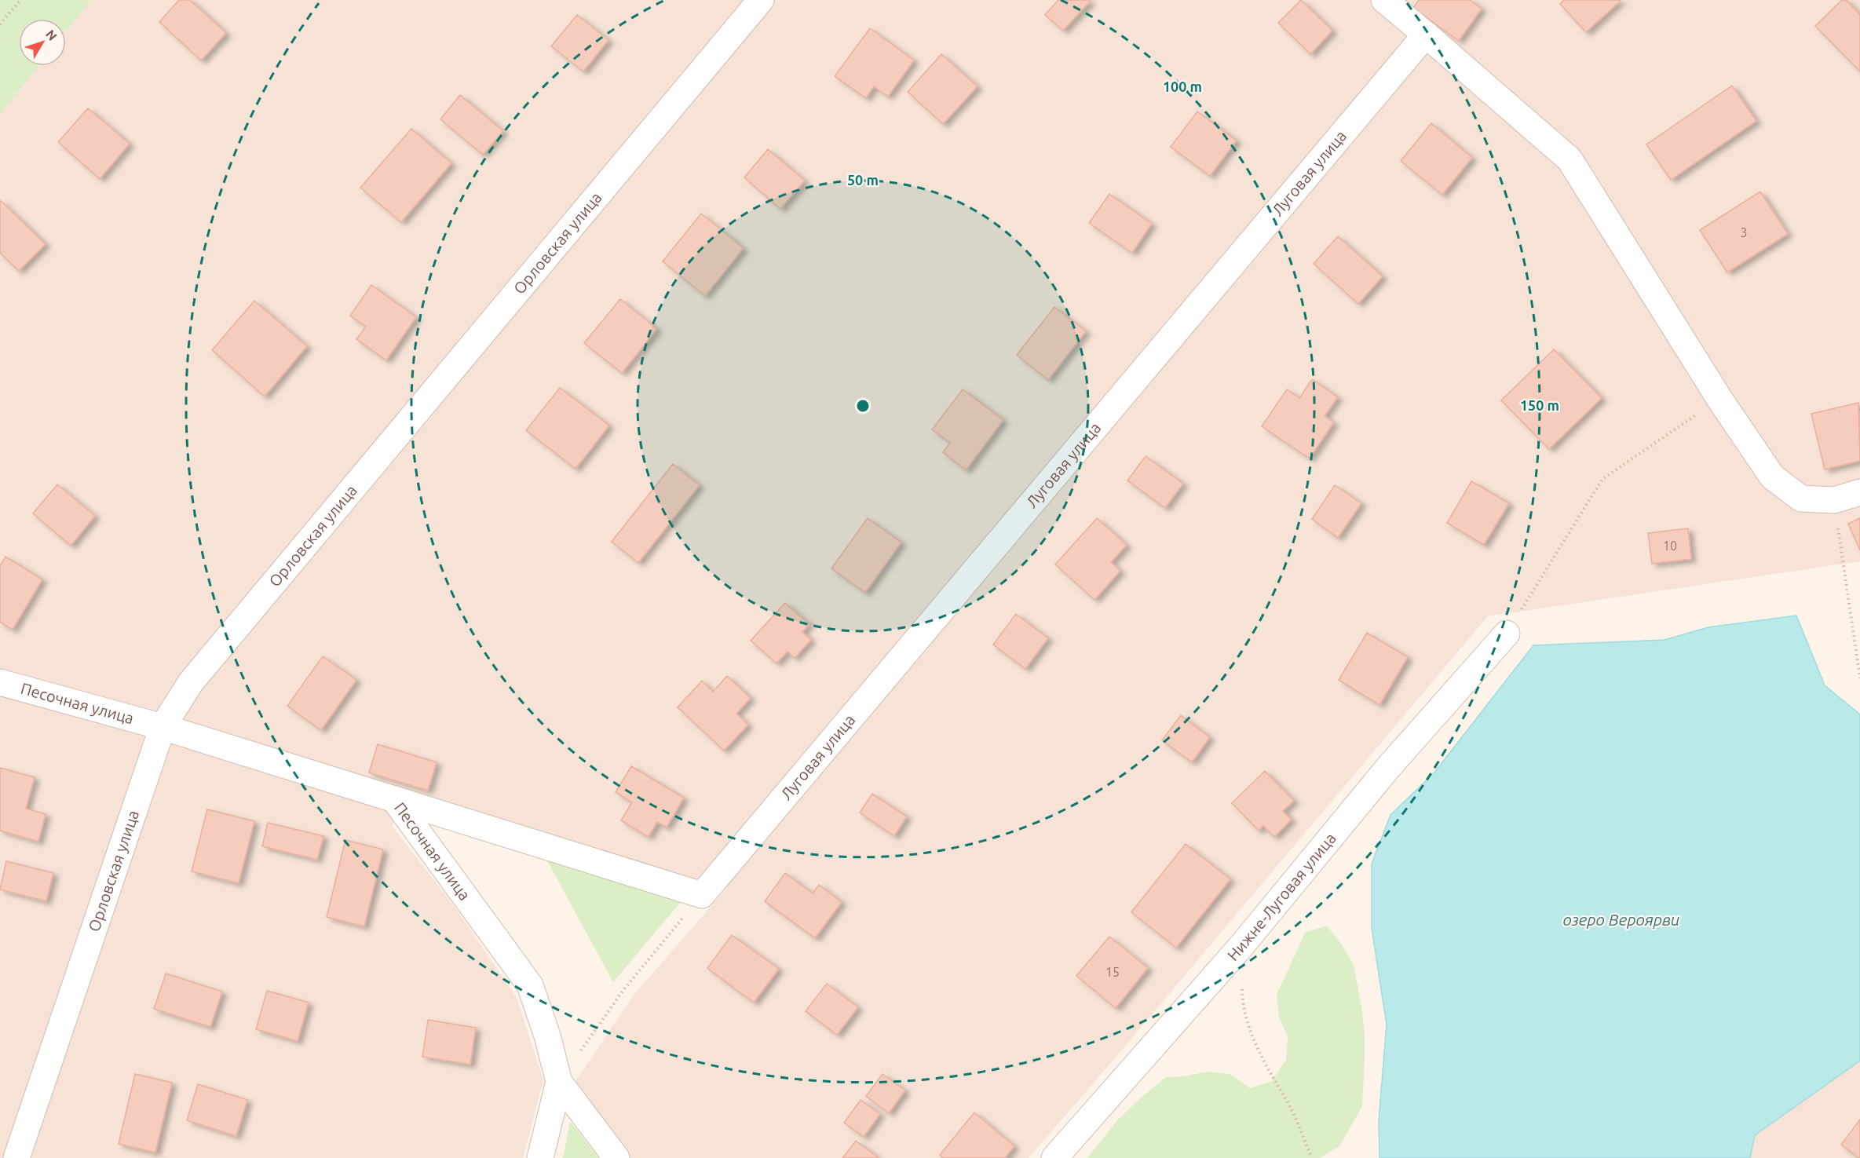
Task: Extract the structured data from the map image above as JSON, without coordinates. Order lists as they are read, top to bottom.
{
  "streets": {
    "street": [
      "Луговая улица",
      "Орловская улица",
      "Песочная улица",
      "Нижне-Луговая улица"
    ]
  },
  "crossings": [
    ["Орловская улица", "Песочная улица"]
  ],
  "water": ["озеро Вероярви"],
  "house_numbers": ["3", "10", "15"],
  "north": "top right",
  "rings": ["100 m", "50 m", "150 m"]
}
